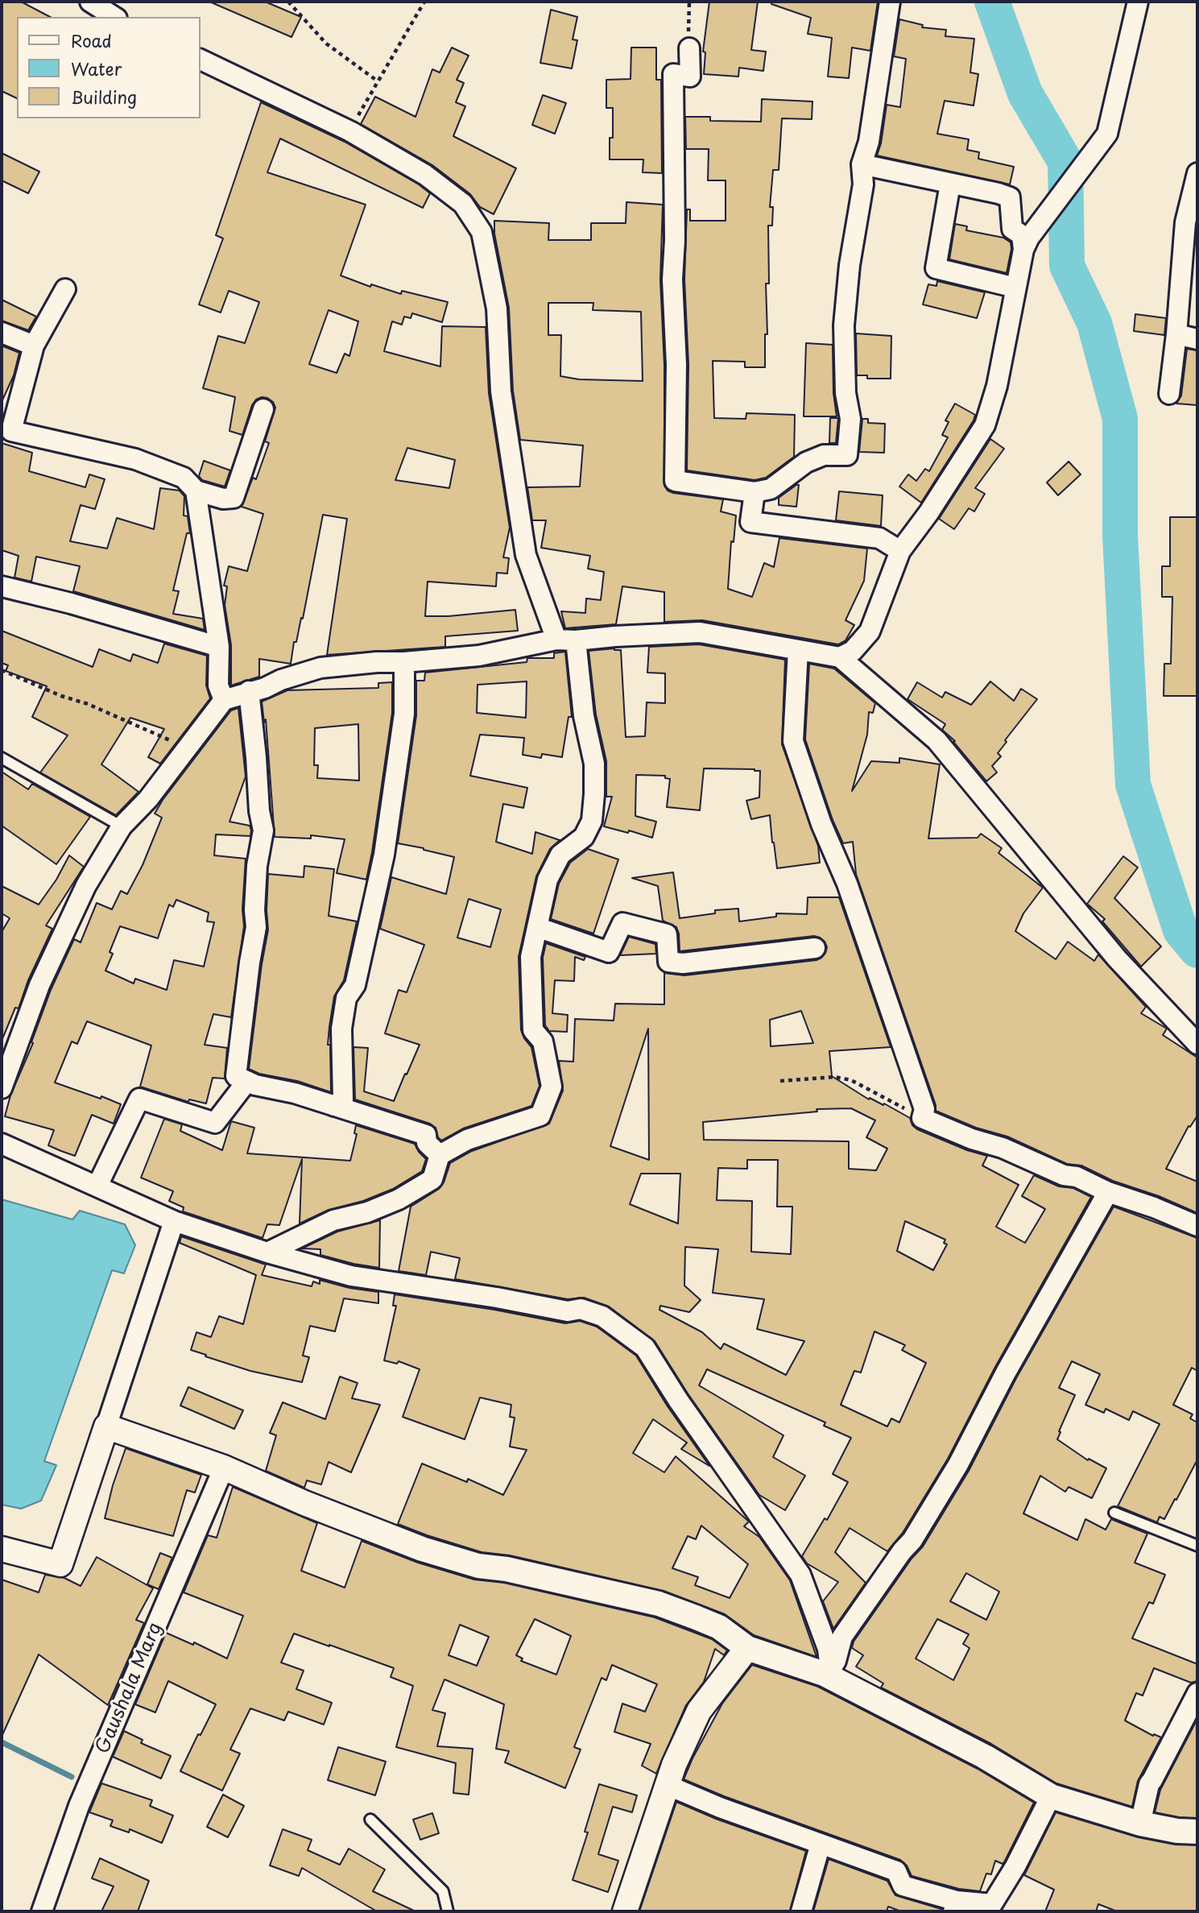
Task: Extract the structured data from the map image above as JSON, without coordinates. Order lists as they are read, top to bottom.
{
  "streets": {
    "street": ["Gaushala Marg"]
  },
  "legend": ["Road", "Water", "Building"]
}
